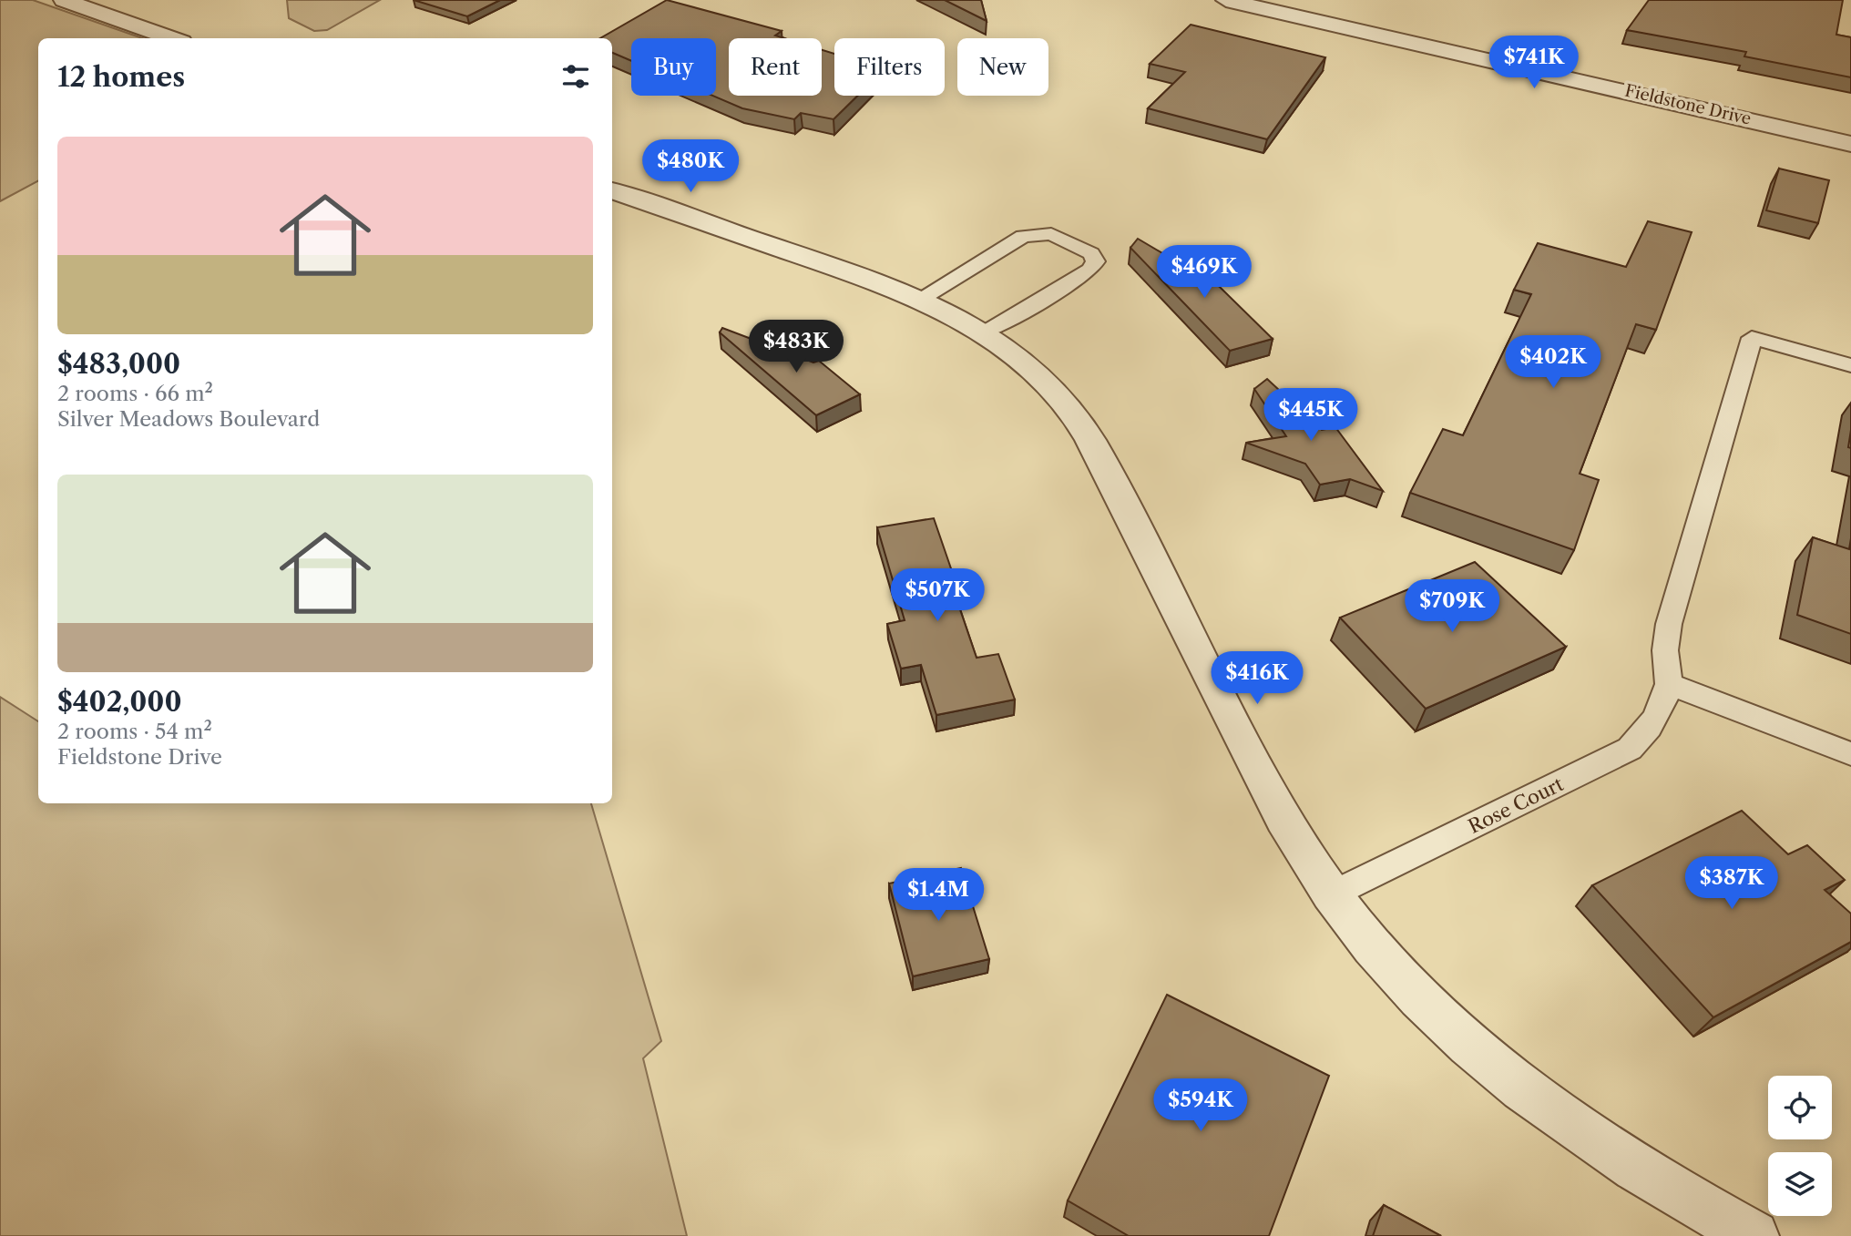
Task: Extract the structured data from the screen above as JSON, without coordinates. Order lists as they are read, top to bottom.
{
  "streets": {
    "street": ["Fieldstone Drive"],
    "lane": ["Rose Court"]
  },
  "page": {
    "price": [
      "$741K",
      "$480K",
      "$469K",
      "$483K",
      "$402K",
      "$445K",
      "$507K",
      "$709K",
      "$416K",
      "$387K",
      "$1.4M",
      "$594K"
    ],
    "chip": [
      "Buy",
      "Rent",
      "Filters",
      "New"
    ],
    "heading": "12 homes",
    "list": [
      {
        "name": "$483,000",
        "note": "2 rooms · 66 m² · Silver Meadows Boulevard"
      },
      {
        "name": "$402,000",
        "note": "2 rooms · 54 m² · Fieldstone Drive"
      }
    ]
  }
}
